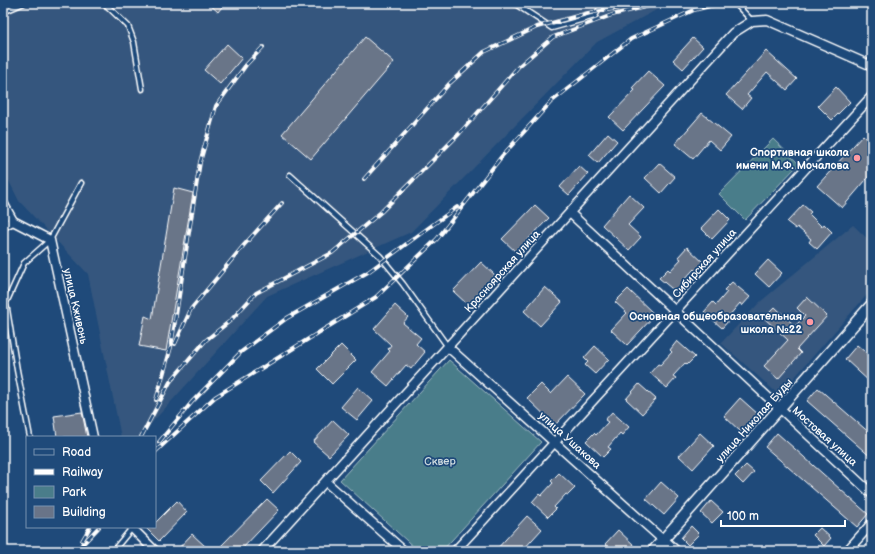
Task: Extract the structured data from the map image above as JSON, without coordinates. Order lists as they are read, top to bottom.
{
  "streets": {
    "street": [
      "Сибирская улица",
      "Красноярская улица",
      "улица Кживонь",
      "улица Николая Буды",
      "Мостовая улица",
      "улица Ушакова"
    ]
  },
  "crossings": [
    ["Сибирская улица", "Мостовая улица"],
    ["Сибирская улица", "улица Ушакова"],
    ["Красноярская улица", "Мостовая улица"],
    ["Красноярская улица", "улица Ушакова"],
    ["улица Николая Буды", "Мостовая улица"],
    ["улица Николая Буды", "улица Ушакова"]
  ],
  "parks": ["Сквер"],
  "places": ["Спортивная школа имени М.Ф. Мочалова", "Основная общеобразовательная школа №22"],
  "legend": [
    "Road",
    "Railway",
    "Park",
    "Building"
  ],
  "scale_bar": "100 m"
}
